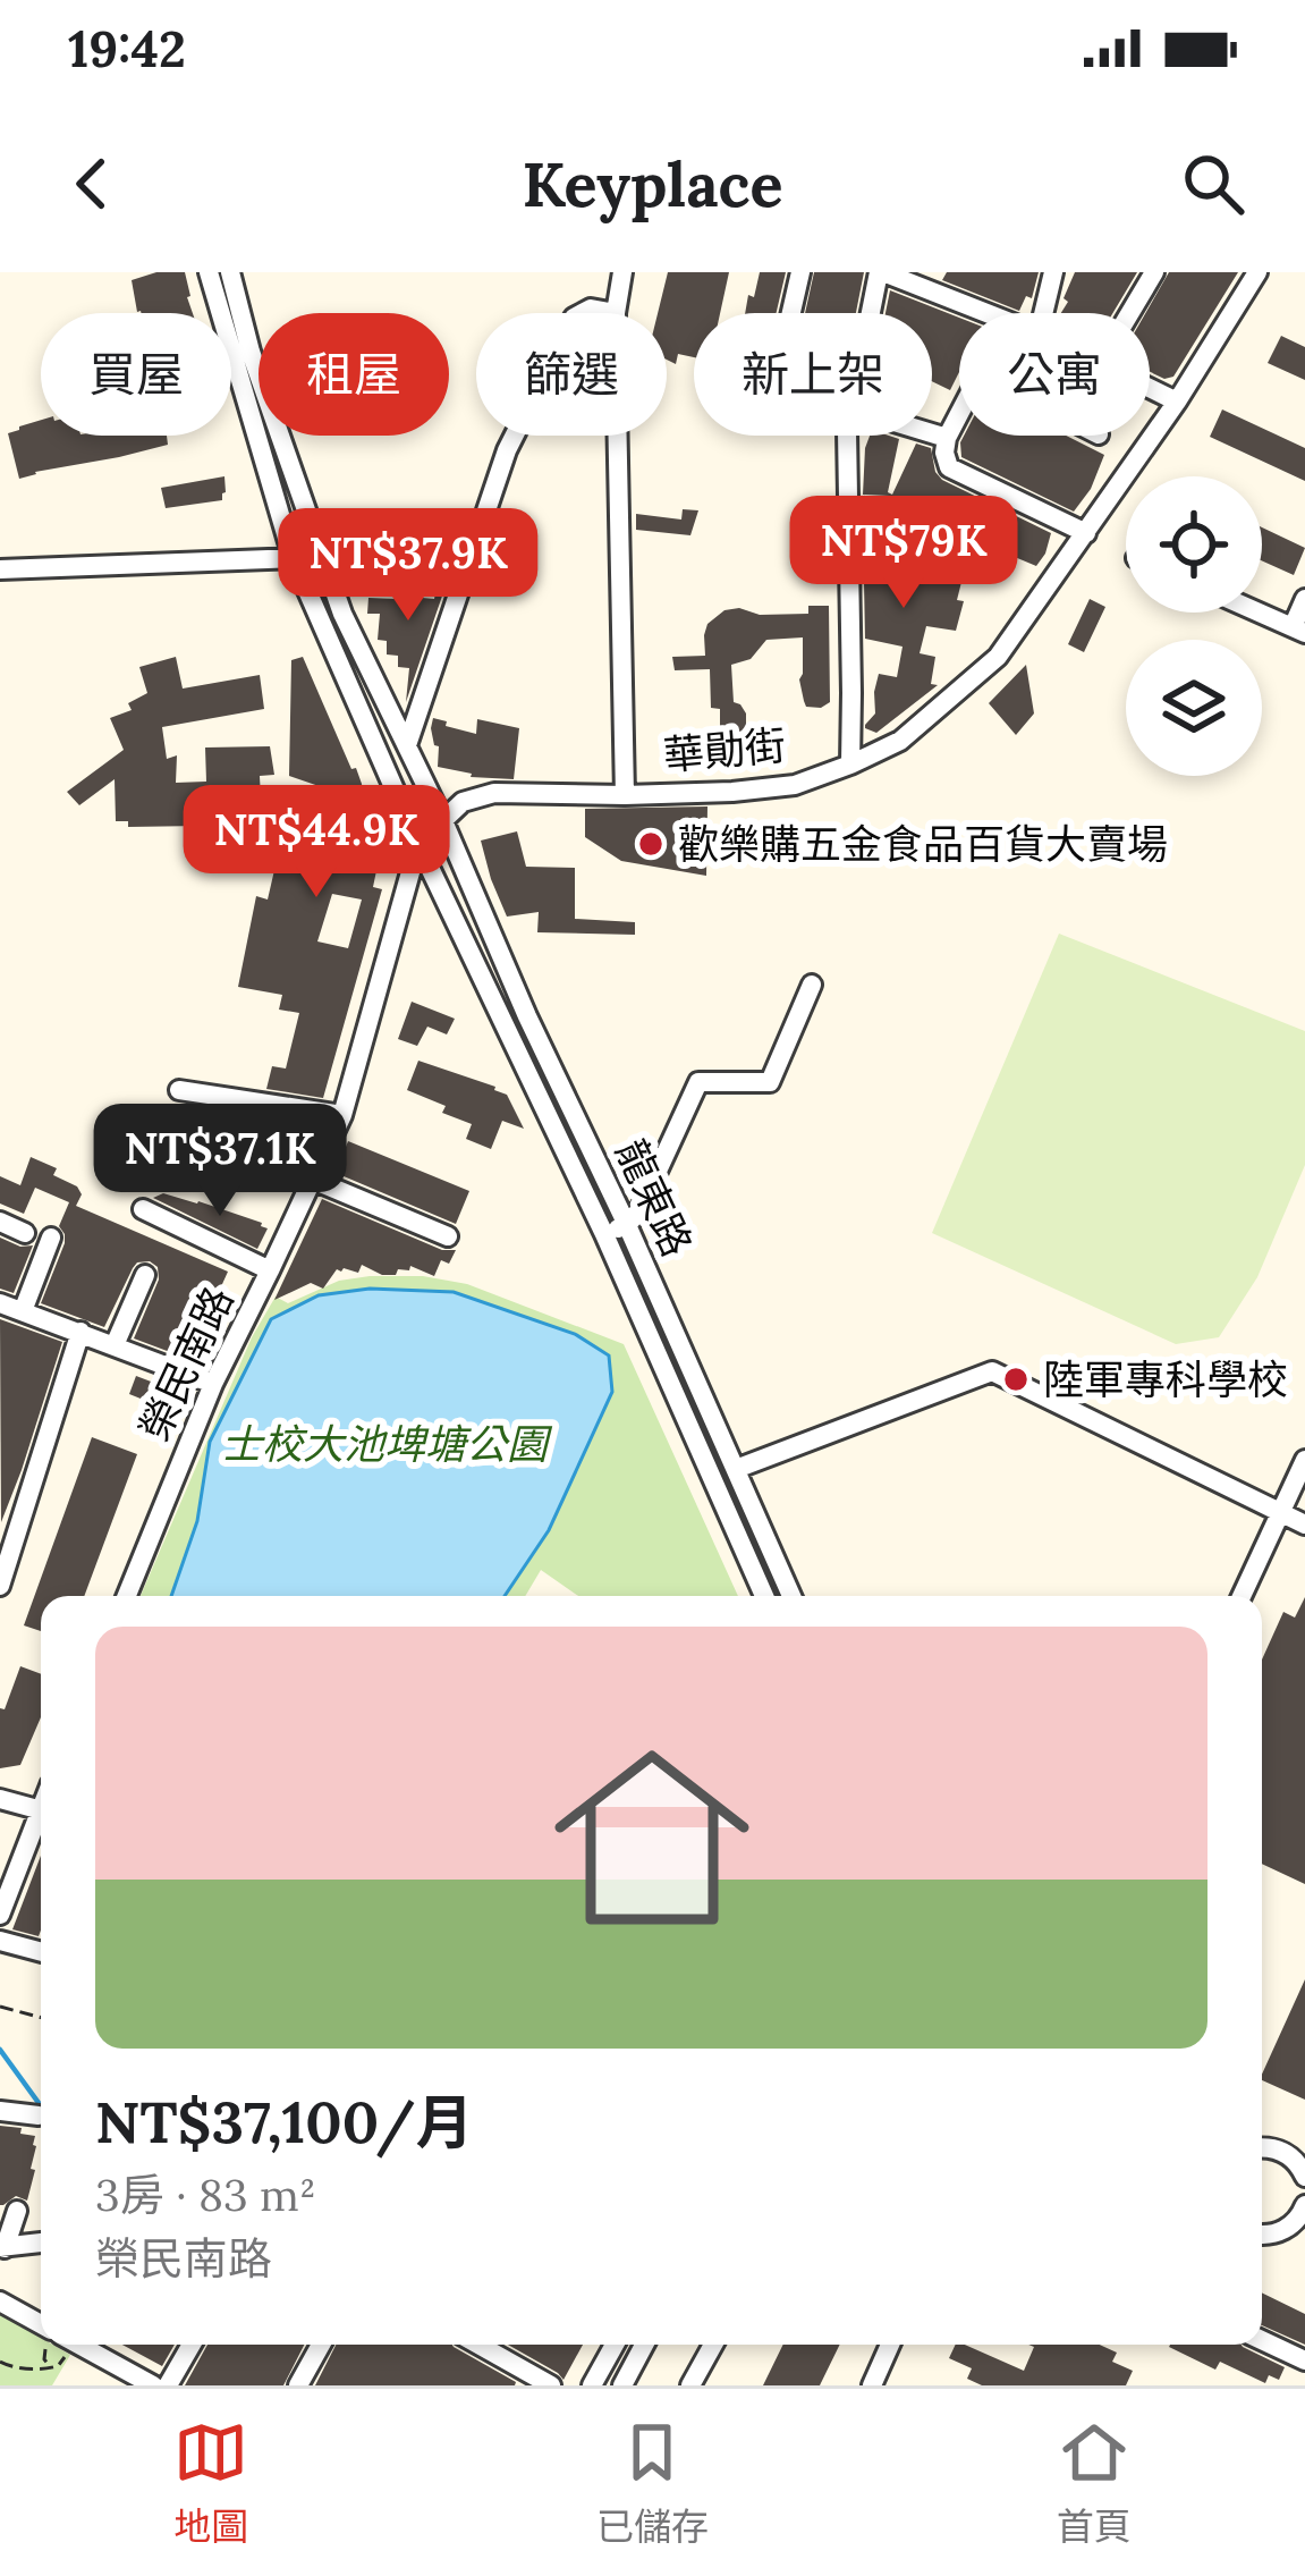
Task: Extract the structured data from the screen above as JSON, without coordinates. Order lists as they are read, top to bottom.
{
  "streets": {
    "street": ["華勛街", "龍東路", "榮民南路"]
  },
  "crossings": [
    ["華勛街", "龍東路"],
    ["龍東路", "榮民南路"]
  ],
  "parks": ["士校大池埤塘公園"],
  "places": ["歡樂購五金食品百貨大賣場", "陸軍專科學校"],
  "page": {
    "status": "19:42",
    "header": "Keyplace",
    "chip": [
      "買屋",
      "租屋",
      "篩選",
      "新上架",
      "公寓"
    ],
    "price": [
      "NT$79K",
      "NT$37.9K",
      "NT$44.9K",
      "NT$37.1K"
    ],
    "list": [
      {
        "name": "NT$37,100/月",
        "note": "3房 · 83 m² · 榮民南路"
      }
    ],
    "tabs": ["地圖", "已儲存", "首頁"]
  }
}
